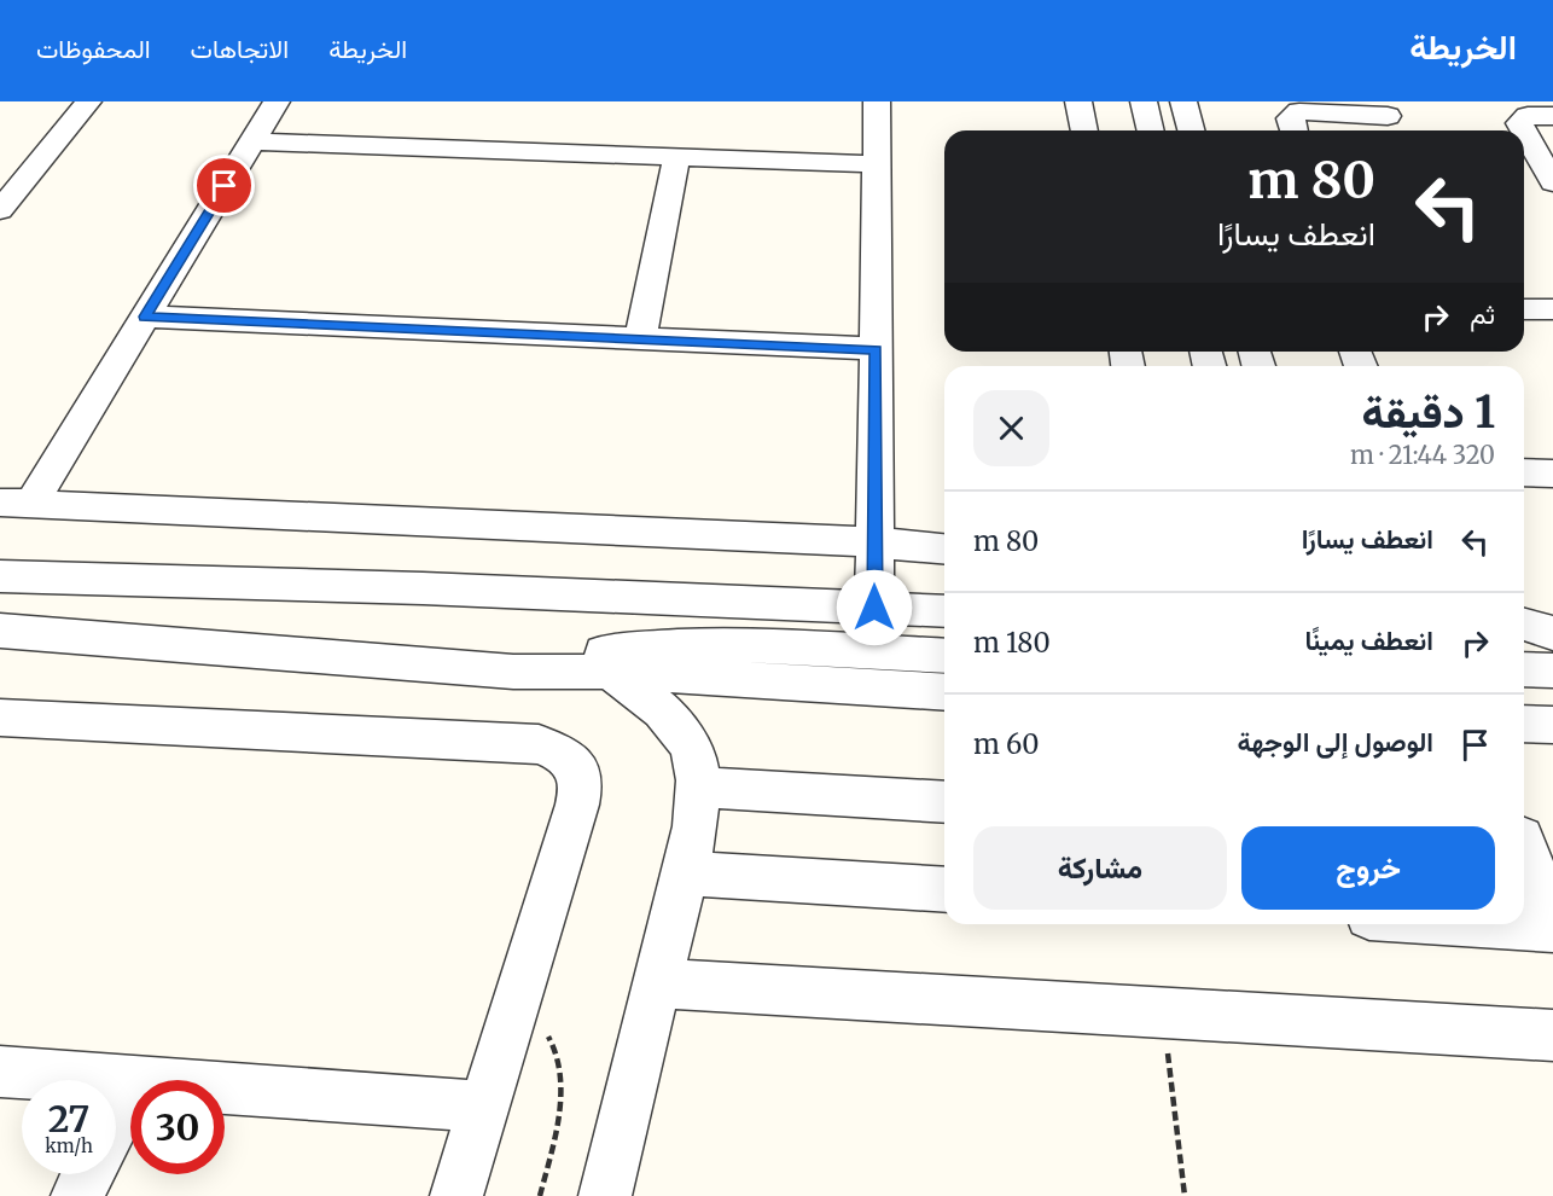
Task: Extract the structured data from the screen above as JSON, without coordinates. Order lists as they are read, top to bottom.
{
  "page": {
    "header": "الخريطة",
    "nav": ["الخريطة", "الاتجاهات", "المحفوظات"],
    "turn": ["80 m", "انعطف يسارًا"],
    "then": "ثم",
    "heading": ["1 دقيقة", "320 m · 21:44"],
    "list": [
      {
        "name": "انعطف يسارًا",
        "value": "80 m"
      },
      {
        "name": "انعطف يمينًا",
        "value": "180 m"
      },
      {
        "name": "الوصول إلى الوجهة",
        "value": "60 m"
      }
    ],
    "buttons": ["خروج", "مشاركة"],
    "speed": "27 km/h",
    "limit": "30"
  }
}
